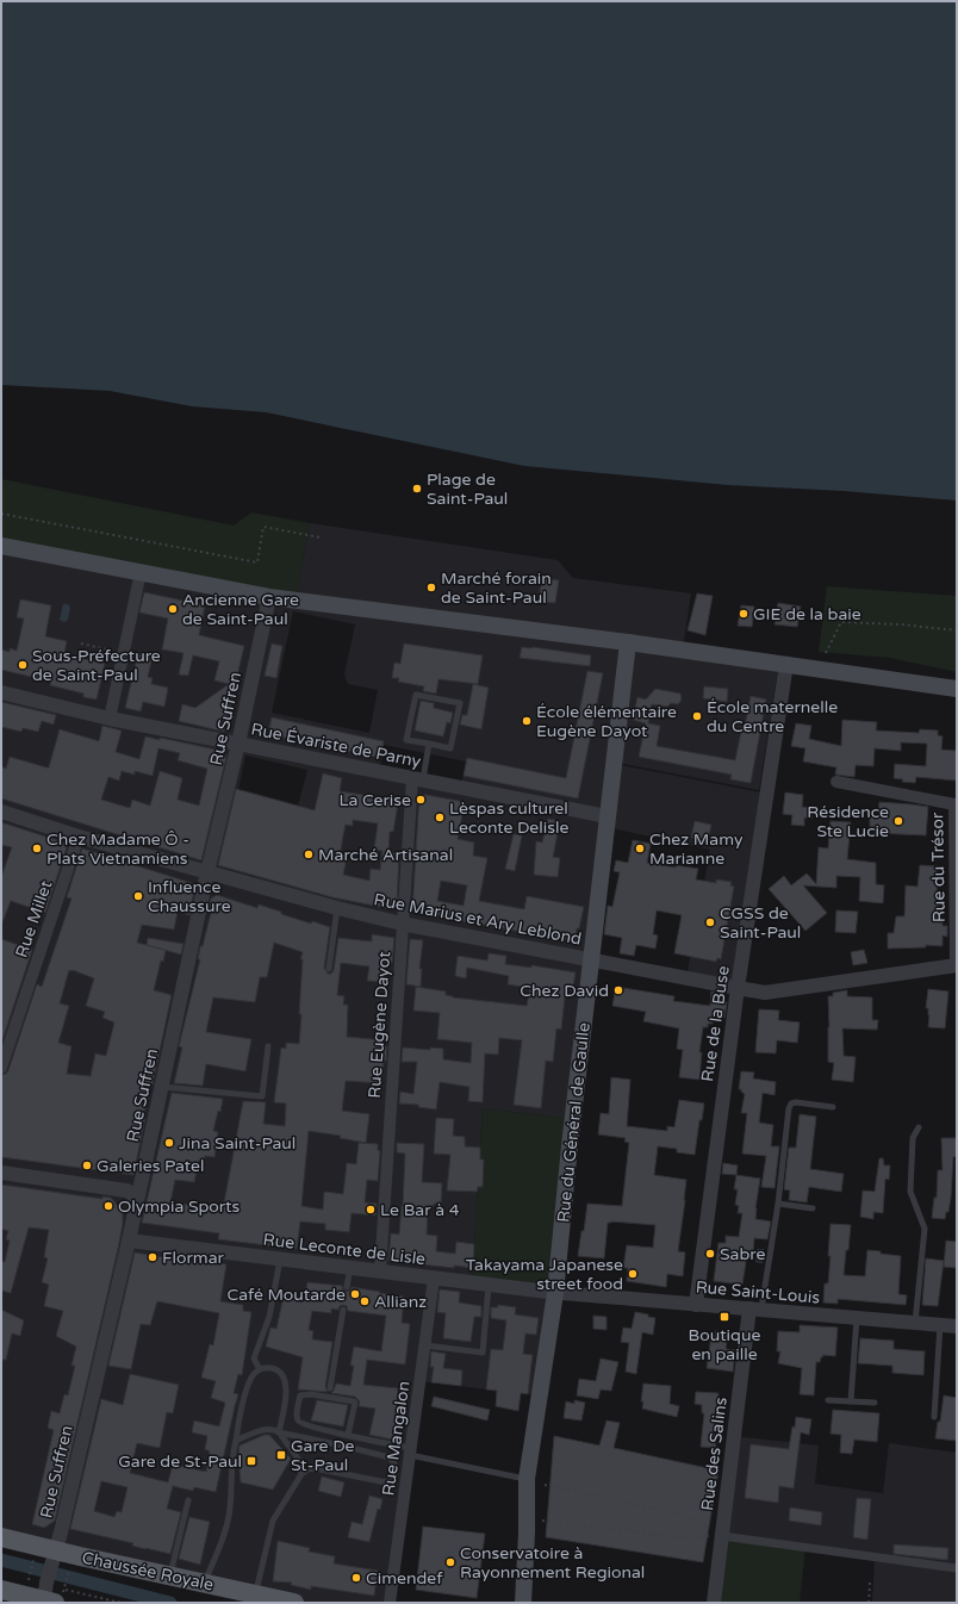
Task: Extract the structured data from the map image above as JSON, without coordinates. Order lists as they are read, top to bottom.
{
  "streets": {
    "main road": ["Rue du Général de Gaulle", "Chaussée Royale"],
    "street": [
      "Rue Suffren",
      "Rue Évariste de Parny",
      "Rue du Trésor",
      "Rue Millet",
      "Rue Marius et Ary Leblond",
      "Rue de la Buse",
      "Rue Eugène Dayot",
      "Rue Leconte de Lisle",
      "Rue Saint-Louis",
      "Rue Mangalon",
      "Rue des Salins"
    ]
  },
  "crossings": [
    ["Rue Suffren", "Rue Évariste de Parny"],
    ["Rue Suffren", "Rue Marius et Ary Leblond"],
    ["Rue Suffren", "Rue Leconte de Lisle"],
    ["Rue Suffren", "Chaussée Royale"],
    ["Rue Évariste de Parny", "Rue Eugène Dayot"],
    ["Rue Évariste de Parny", "Rue du Général de Gaulle"],
    ["Rue du Trésor", "Rue Marius et Ary Leblond"],
    ["Rue Millet", "Rue Marius et Ary Leblond"],
    ["Rue Marius et Ary Leblond", "Rue de la Buse"],
    ["Rue Marius et Ary Leblond", "Rue Eugène Dayot"],
    ["Rue Marius et Ary Leblond", "Rue du Général de Gaulle"],
    ["Rue de la Buse", "Rue Saint-Louis"],
    ["Rue Eugène Dayot", "Rue Leconte de Lisle"],
    ["Rue du Général de Gaulle", "Rue Leconte de Lisle"],
    ["Rue du Général de Gaulle", "Rue Saint-Louis"],
    ["Rue Leconte de Lisle", "Rue Saint-Louis"],
    ["Rue Leconte de Lisle", "Rue Mangalon"],
    ["Rue Saint-Louis", "Rue des Salins"]
  ],
  "places": {
    "other": [
      "Plage de Saint-Paul",
      "Marché forain de Saint-Paul",
      "Ancienne Gare de Saint-Paul",
      "GIE de la baie",
      "Sous-Préfecture de Saint-Paul",
      "École maternelle du Centre",
      "École élémentaire Eugène Dayot",
      "La Cerise",
      "Lèspas culturel Leconte Delisle",
      "Résidence Ste Lucie",
      "Chez Madame Ô - Plats Vietnamiens",
      "Chez Mamy Marianne",
      "Marché Artisanal",
      "Influence Chaussure",
      "CGSS de Saint-Paul",
      "Chez David",
      "Jina Saint-Paul",
      "Galeries Patel",
      "Olympia Sports",
      "Le Bar à 4",
      "Sabre",
      "Flormar",
      "Takayama Japanese street food",
      "Café Moutarde",
      "Allianz",
      "Conservatoire à Rayonnement Regional",
      "Cimendef"
    ],
    "transit": ["Boutique en paille", "Gare De St-Paul", "Gare de St-Paul"]
  }
}
